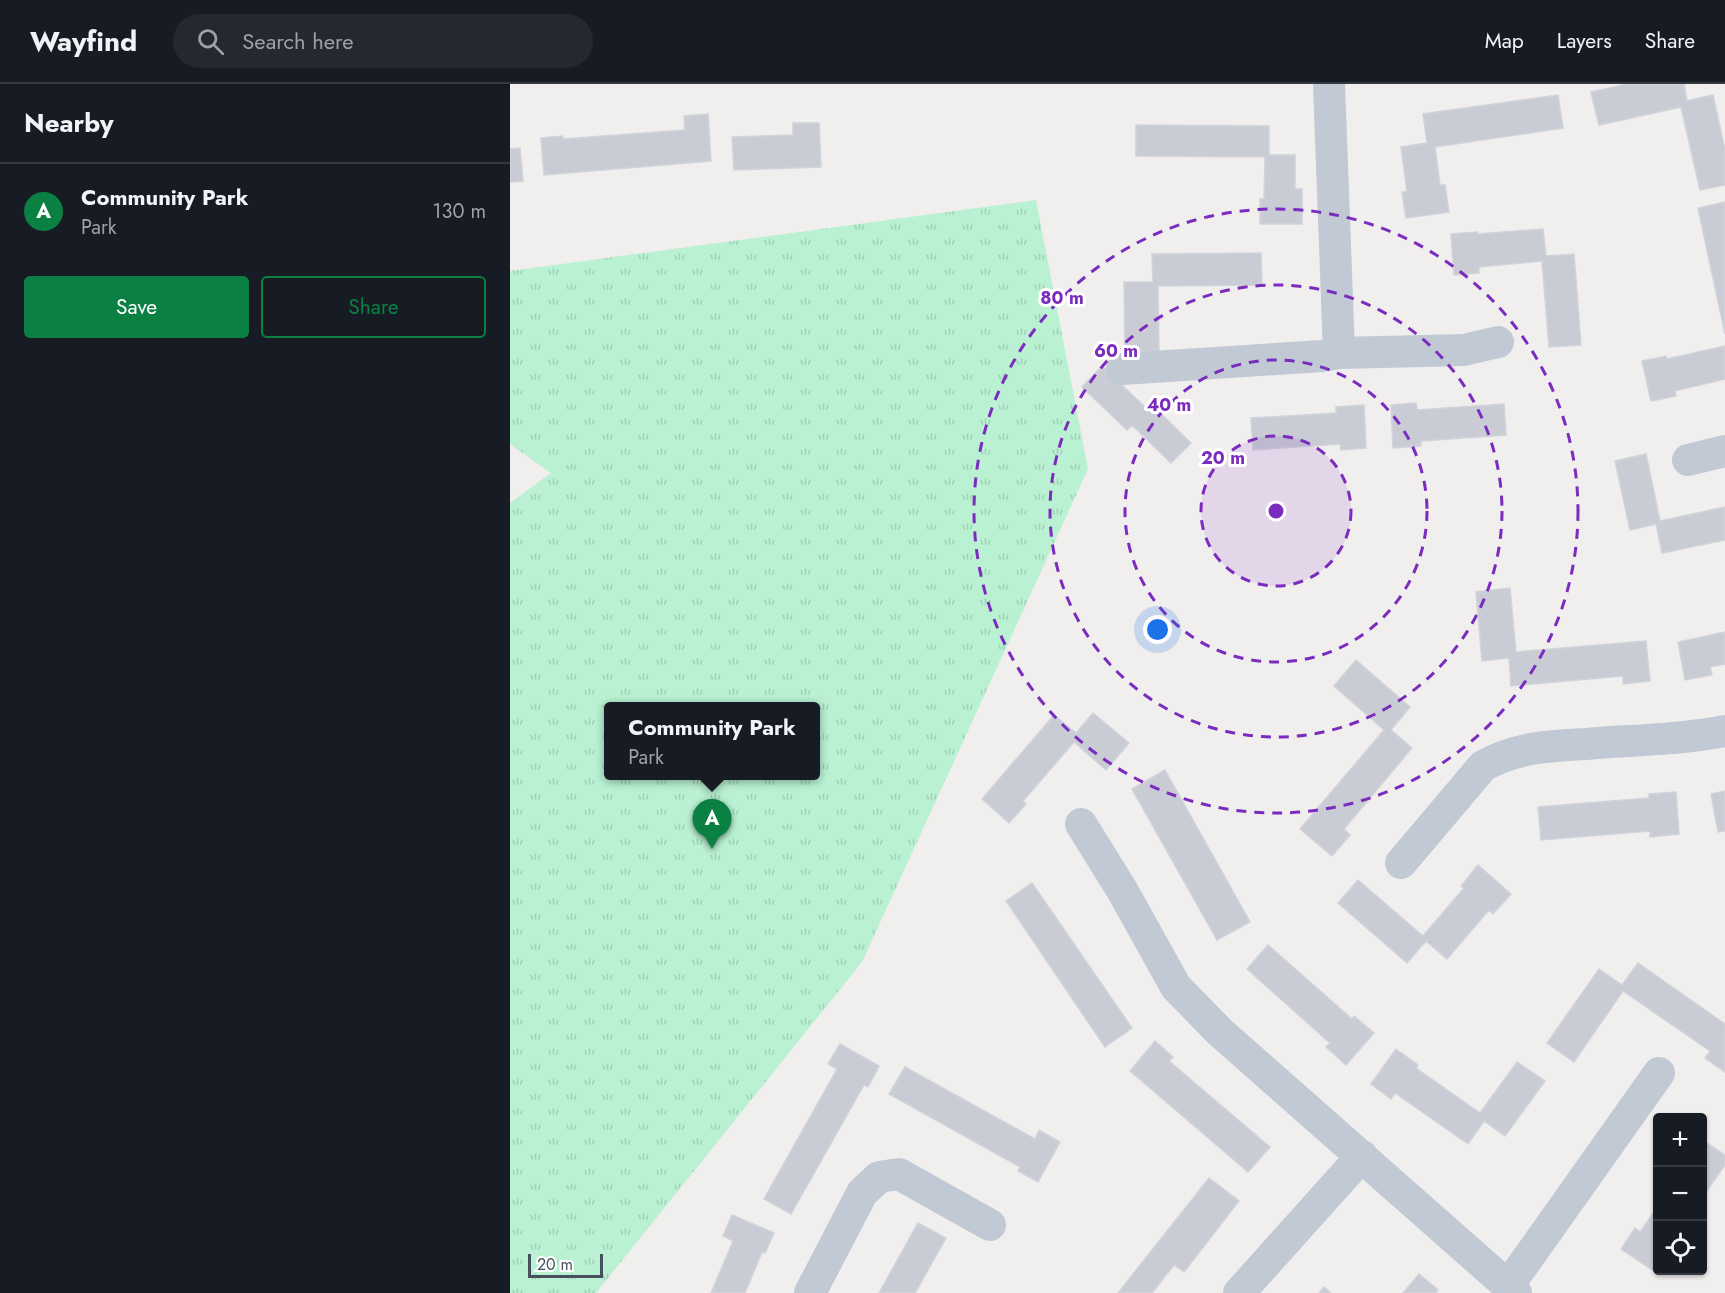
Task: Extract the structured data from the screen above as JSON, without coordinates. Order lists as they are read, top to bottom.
{
  "scale_bar": "20 m",
  "page": {
    "header": "Wayfind",
    "search": "Search here",
    "nav": ["Map", "Layers", "Share"],
    "heading": "Nearby",
    "list": [
      {
        "mark": "A",
        "name": "Community Park",
        "note": "Park",
        "value": "130 m"
      }
    ],
    "buttons": ["Save", "Share"],
    "popup": ["Community Park", "Park"],
    "pins": "A",
    "map_buttons": ["+", "−"],
    "scale": "20 m"
  },
  "rings": [
    "80 m",
    "60 m",
    "40 m",
    "20 m"
  ]
}
